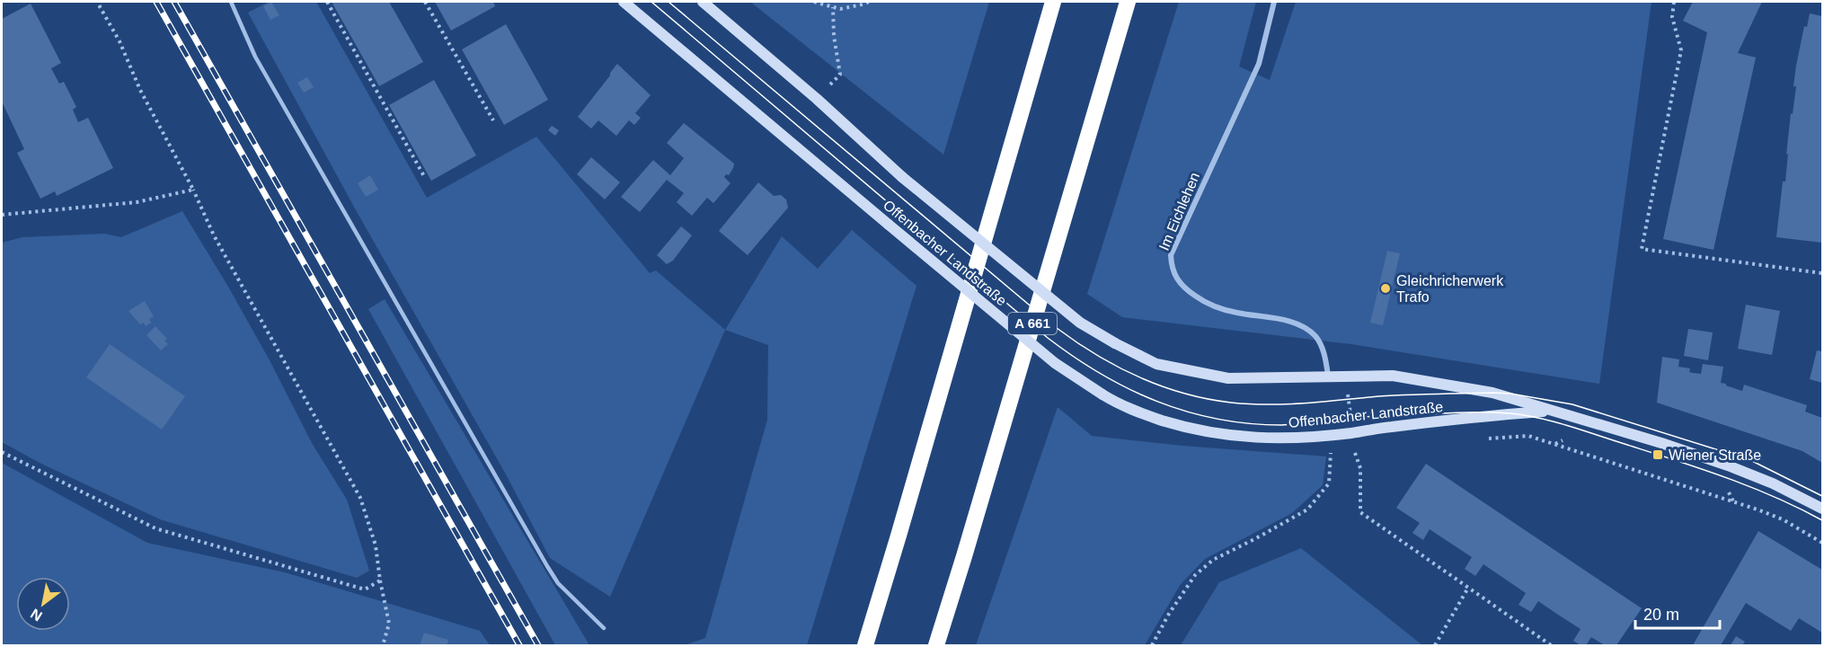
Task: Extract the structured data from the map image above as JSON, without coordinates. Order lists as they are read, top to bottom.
{
  "streets": {
    "highway": ["A 661"],
    "main road": ["Offenbacher Landstraße"],
    "street": ["Im Eichlehen"]
  },
  "crossings": [
    ["Im Eichlehen", "Offenbacher Landstraße"]
  ],
  "places": {
    "other": ["Gleichricherwerk Trafo"],
    "transit": ["Wiener Straße"]
  },
  "scale_bar": "20 m",
  "north": "bottom left"
}
